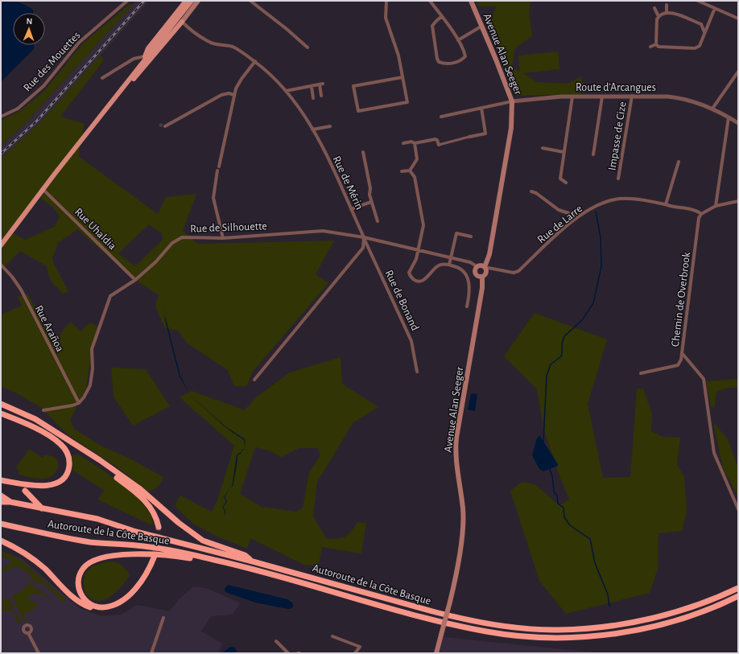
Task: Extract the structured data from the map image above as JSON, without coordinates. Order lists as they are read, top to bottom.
{
  "streets": {
    "highway": ["Autoroute de la Côte Basque"],
    "main road": ["Avenue Alan Seeger"],
    "street": [
      "Rue des Mouettes",
      "Route d'Arcangues",
      "Impasse de Cize",
      "Rue de Mérin",
      "Rue de Larre",
      "Rue de Silhouette",
      "Rue Uhaldia",
      "Chemin de Overbrook",
      "Rue de Bonand",
      "Rue Arañoa"
    ]
  },
  "crossings": [
    ["Avenue Alan Seeger", "Route d'Arcangues"],
    ["Avenue Alan Seeger", "Rue de Larre"],
    ["Avenue Alan Seeger", "Rue de Silhouette"],
    ["Route d'Arcangues", "Impasse de Cize"],
    ["Rue de Mérin", "Rue de Silhouette"],
    ["Rue de Mérin", "Rue de Bonand"],
    ["Rue de Larre", "Rue de Silhouette"],
    ["Rue de Larre", "Chemin de Overbrook"],
    ["Rue de Silhouette", "Rue Uhaldia"],
    ["Rue de Silhouette", "Rue de Bonand"],
    ["Rue de Silhouette", "Rue Arañoa"]
  ],
  "north": "top"
}
